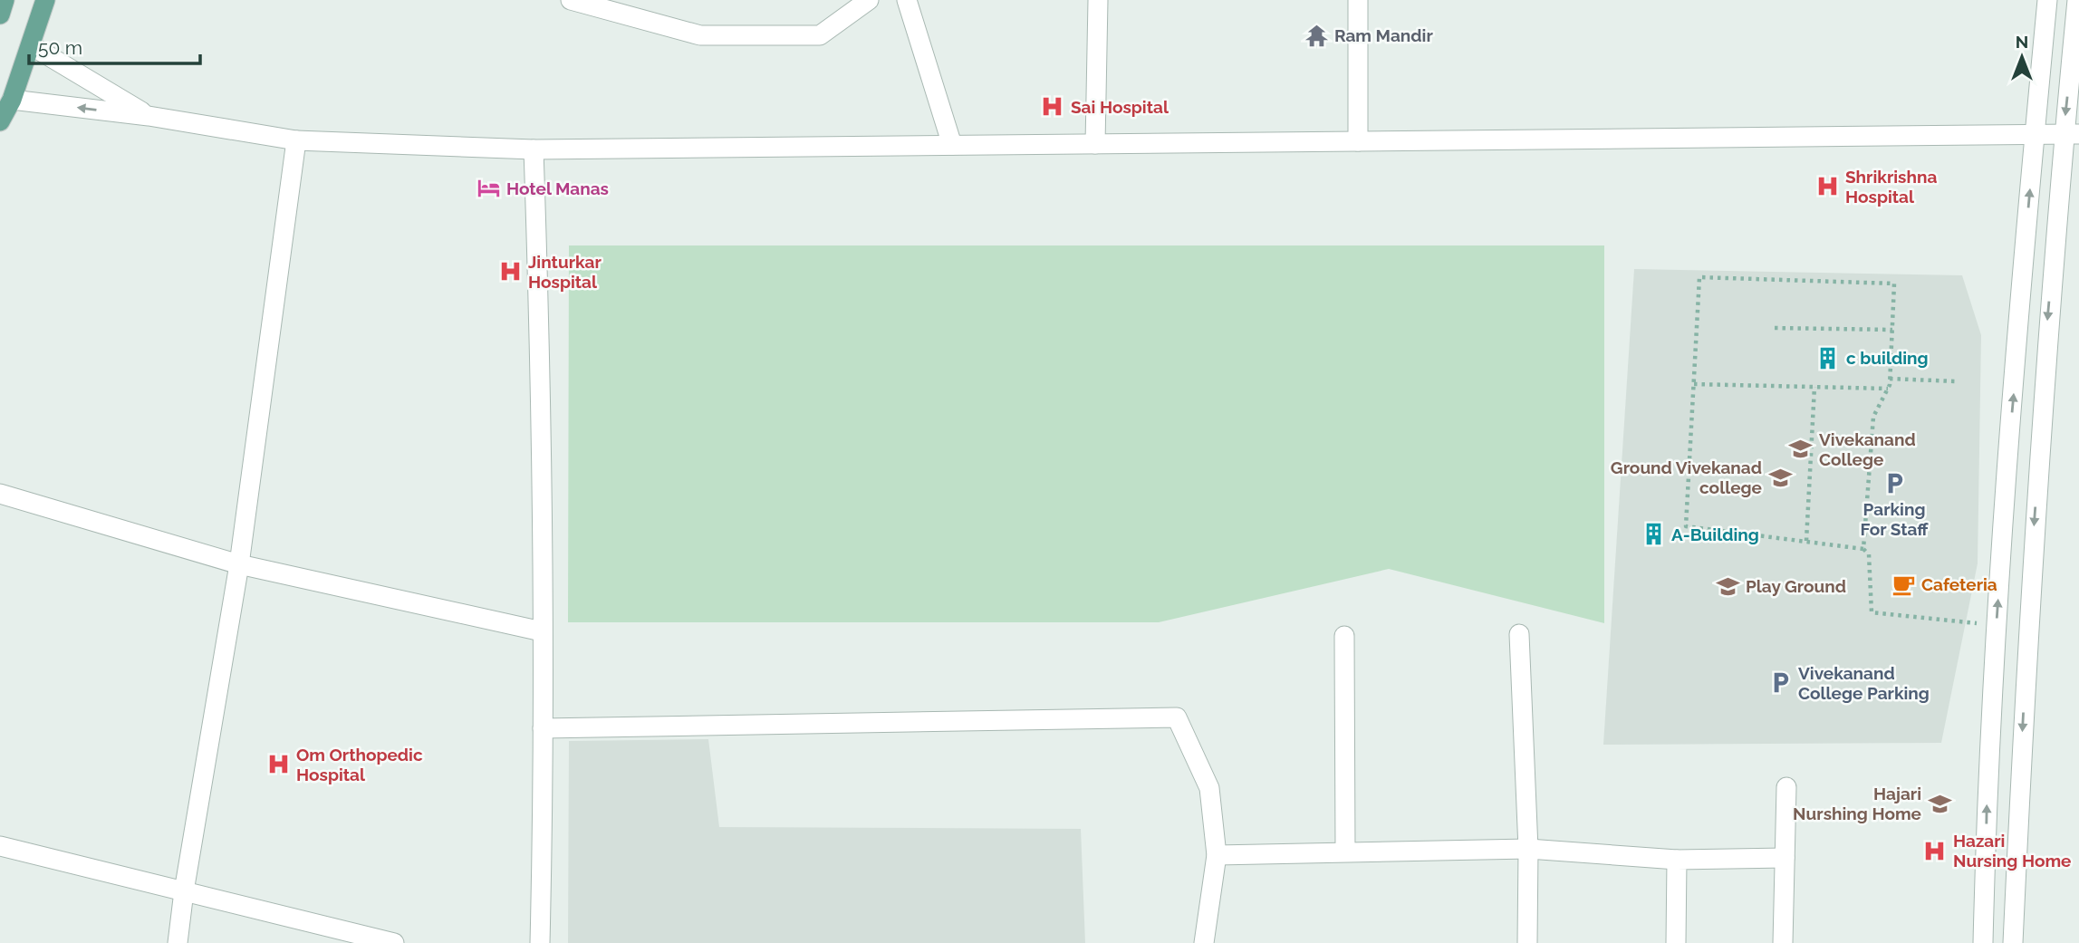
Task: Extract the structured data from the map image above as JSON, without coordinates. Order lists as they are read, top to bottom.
{
  "places": {
    "temple": ["Ram Mandir"],
    "hospital": [
      "Sai Hospital",
      "Shrikrishna Hospital",
      "Jinturkar Hospital",
      "Om Orthopedic Hospital",
      "Hazari Nursing Home"
    ],
    "hotel": ["Hotel Manas"],
    "building": ["c building", "A-Building"],
    "school or university": [
      "Vivekanand College",
      "Ground Vivekanad college",
      "Play Ground",
      "Hajari Nurshing Home"
    ],
    "parking": ["Parking For Staff", "Vivekanand College Parking"],
    "cafe": ["Cafeteria"]
  },
  "scale_bar": "50 m",
  "north": "top"
}
